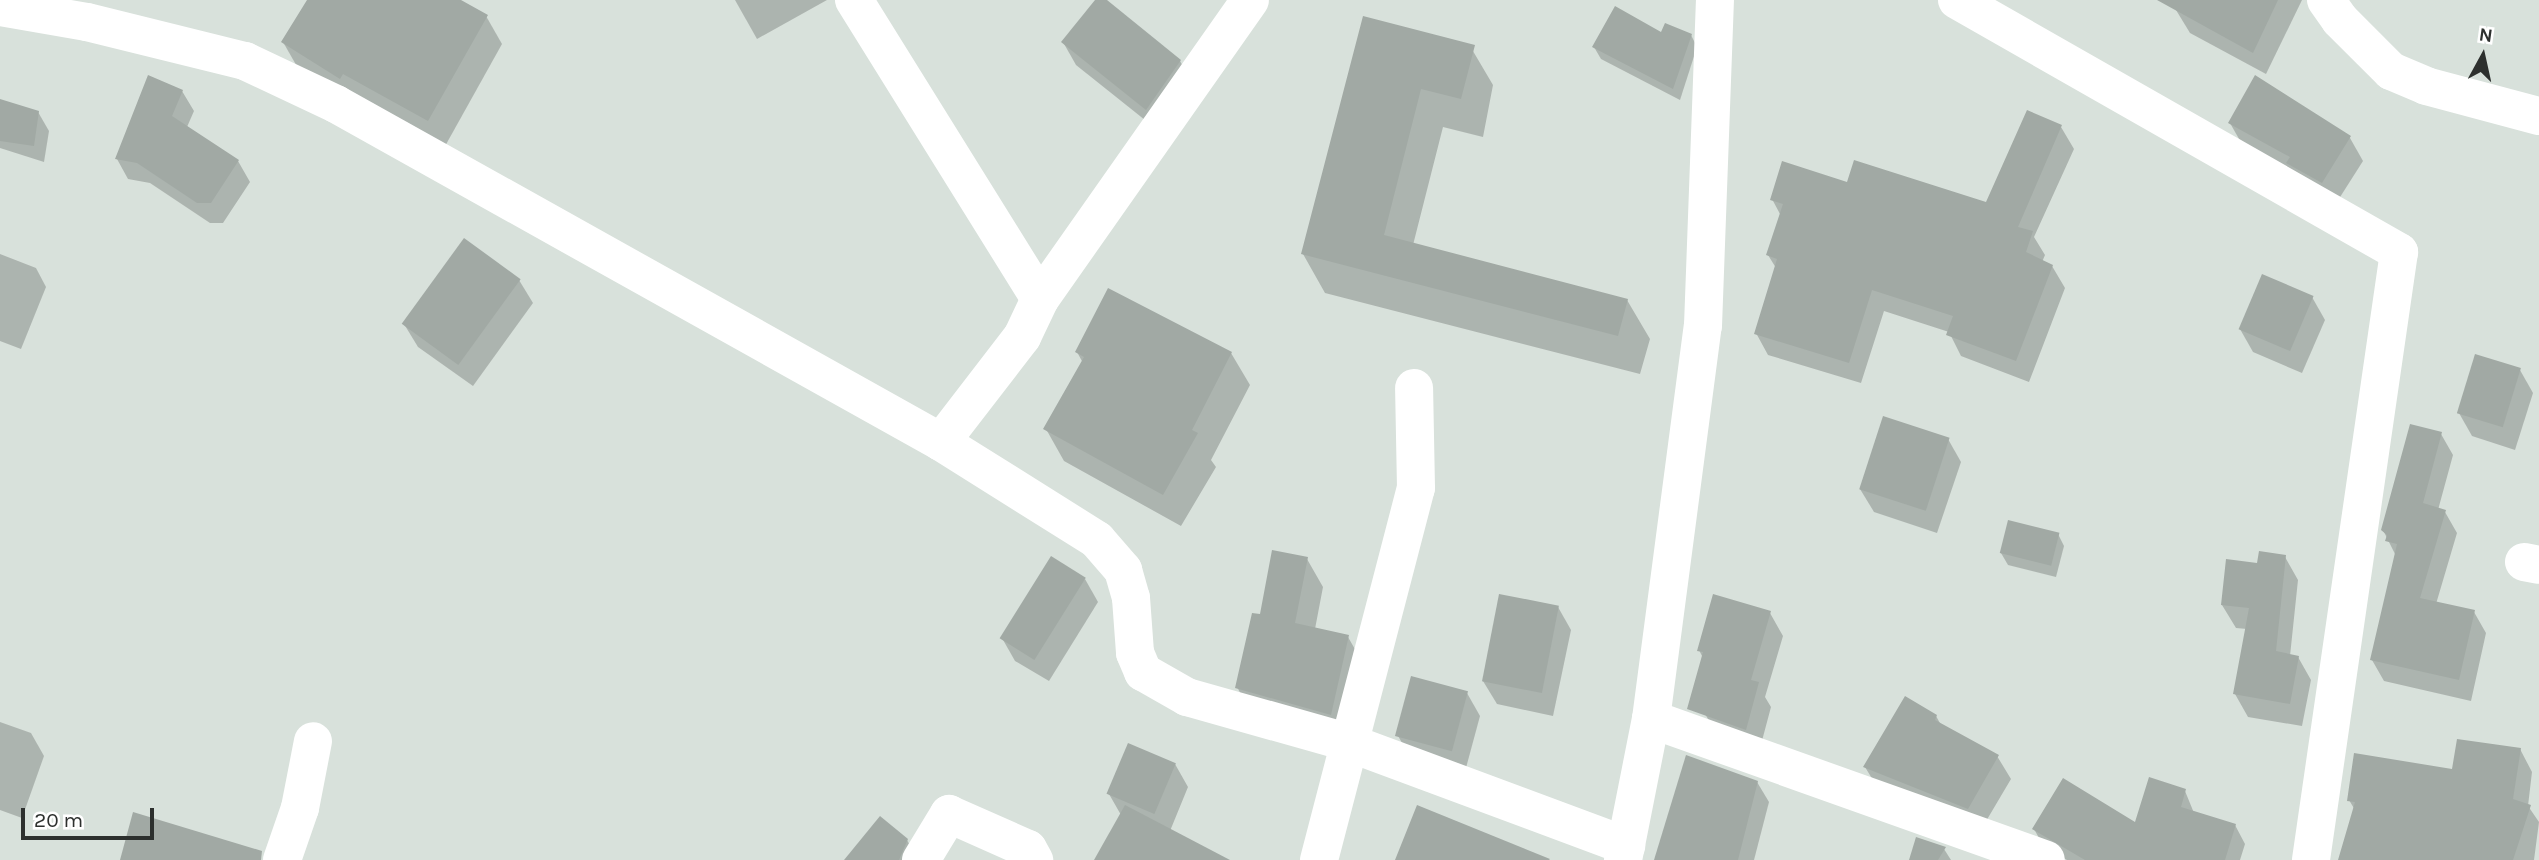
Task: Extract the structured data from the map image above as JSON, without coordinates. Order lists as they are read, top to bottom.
{
  "scale_bar": "20 m",
  "north": "top"
}
